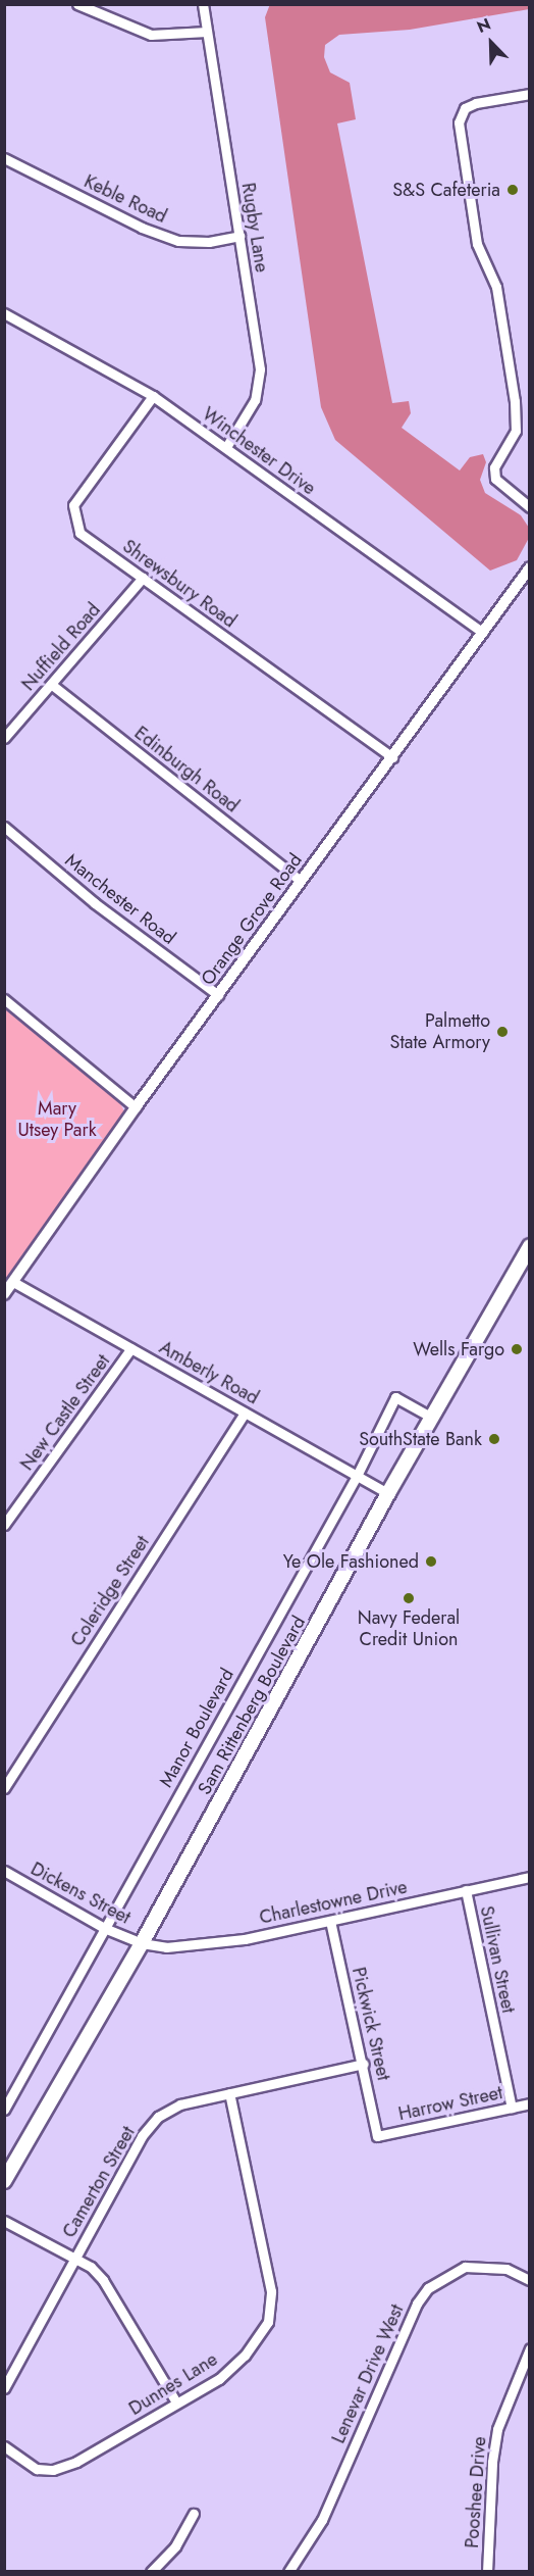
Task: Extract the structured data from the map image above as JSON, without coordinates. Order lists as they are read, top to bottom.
{
  "streets": {
    "main road": ["Sam Rittenberg Boulevard"],
    "street": [
      "Keble Road",
      "Rugby Lane",
      "Winchester Drive",
      "Shrewsbury Road",
      "Nuffield Road",
      "Edinburgh Road",
      "Manchester Road",
      "Orange Grove Road",
      "Amberly Road",
      "New Castle Street",
      "Coleridge Street",
      "Manor Boulevard",
      "Dickens Street",
      "Charlestowne Drive",
      "Sullivan Street",
      "Pickwick Street",
      "Harrow Street",
      "Camerton Street",
      "Lenevar Drive West",
      "Dunnes Lane",
      "Pooshee Drive"
    ]
  },
  "crossings": [
    ["Keble Road", "Rugby Lane"],
    ["Rugby Lane", "Winchester Drive"],
    ["Winchester Drive", "Shrewsbury Road"],
    ["Winchester Drive", "Orange Grove Road"],
    ["Shrewsbury Road", "Nuffield Road"],
    ["Shrewsbury Road", "Orange Grove Road"],
    ["Nuffield Road", "Edinburgh Road"],
    ["Edinburgh Road", "Orange Grove Road"],
    ["Manchester Road", "Orange Grove Road"],
    ["Orange Grove Road", "Amberly Road"],
    ["Amberly Road", "New Castle Street"],
    ["Amberly Road", "Coleridge Street"],
    ["Amberly Road", "Sam Rittenberg Boulevard"],
    ["Amberly Road", "Manor Boulevard"],
    ["Sam Rittenberg Boulevard", "Manor Boulevard"],
    ["Sam Rittenberg Boulevard", "Dickens Street"],
    ["Sam Rittenberg Boulevard", "Charlestowne Drive"],
    ["Manor Boulevard", "Dickens Street"],
    ["Dickens Street", "Charlestowne Drive"],
    ["Charlestowne Drive", "Sullivan Street"],
    ["Charlestowne Drive", "Pickwick Street"],
    ["Sullivan Street", "Harrow Street"],
    ["Pickwick Street", "Harrow Street"],
    ["Pickwick Street", "Camerton Street"],
    ["Camerton Street", "Dunnes Lane"]
  ],
  "parks": ["Mary Utsey Park"],
  "places": [
    "S&S Cafeteria",
    "Palmetto State Armory",
    "Wells Fargo",
    "SouthState Bank",
    "Ye Ole Fashioned",
    "Navy Federal Credit Union"
  ],
  "north": "top left"
}
